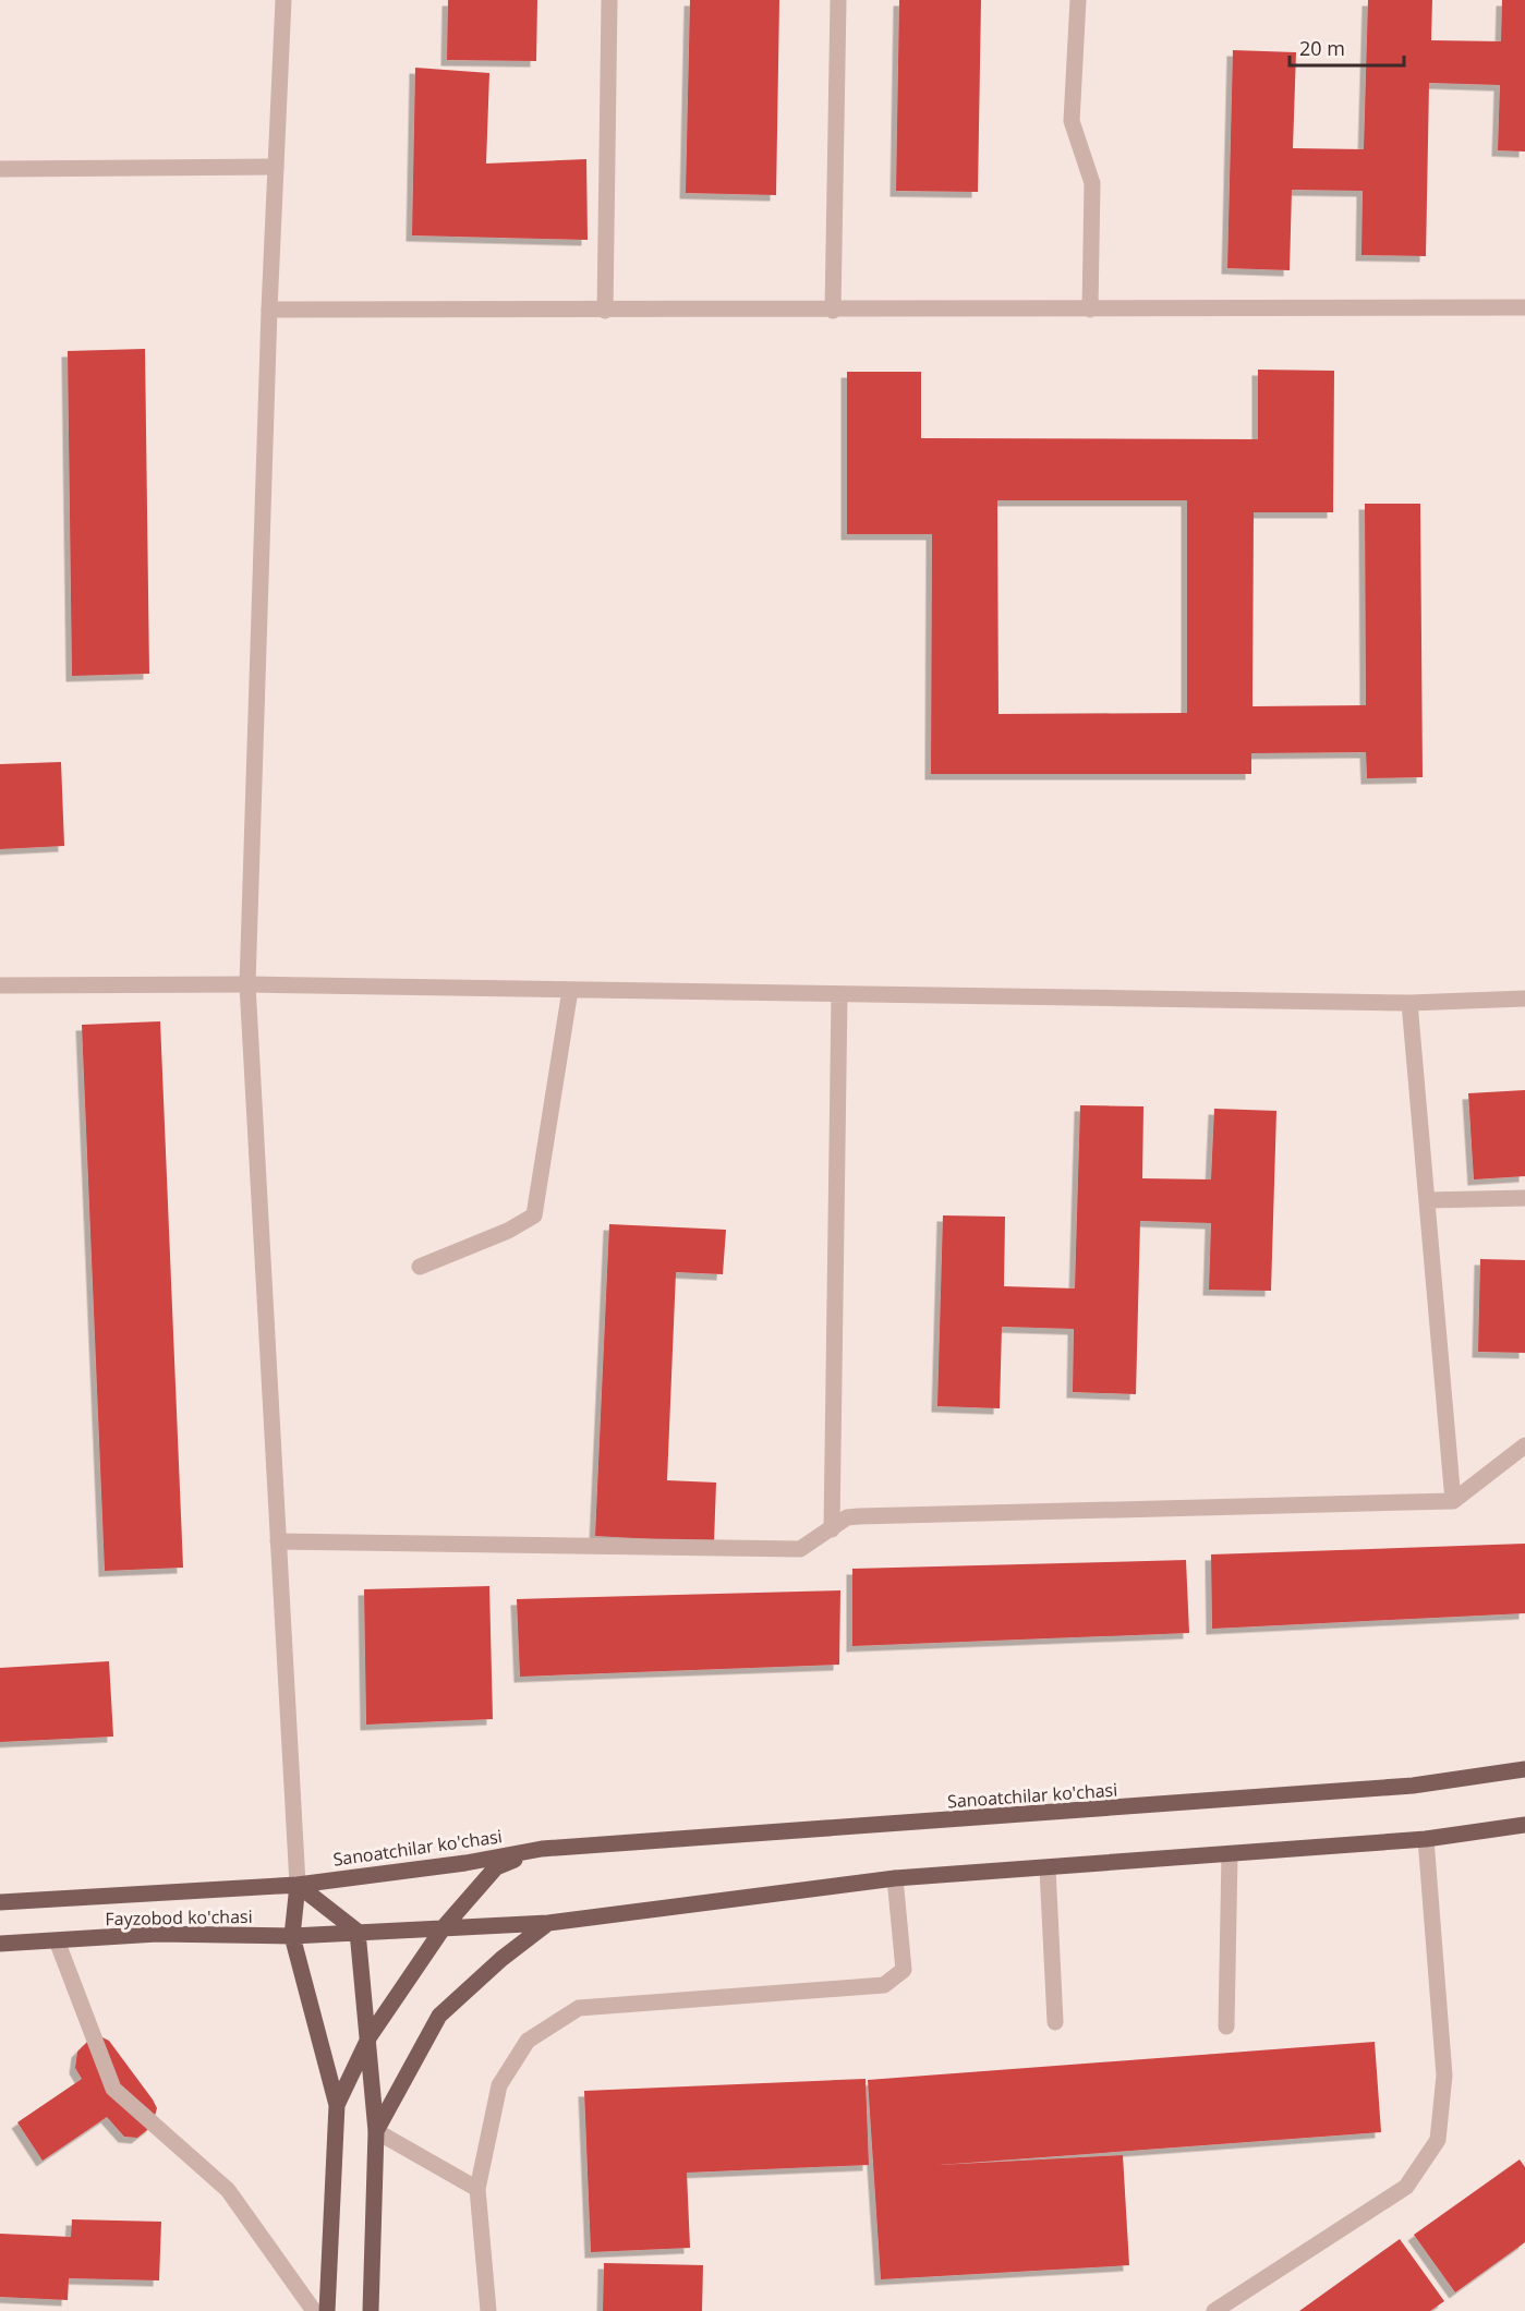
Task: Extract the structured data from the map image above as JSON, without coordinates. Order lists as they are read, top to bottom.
{
  "streets": {
    "main road": ["Sanoatchilar ko'chasi", "Fayzobod ko'chasi"]
  },
  "crossings": [
    ["Sanoatchilar ko'chasi", "Fayzobod ko'chasi"]
  ],
  "scale_bar": "20 m"
}
